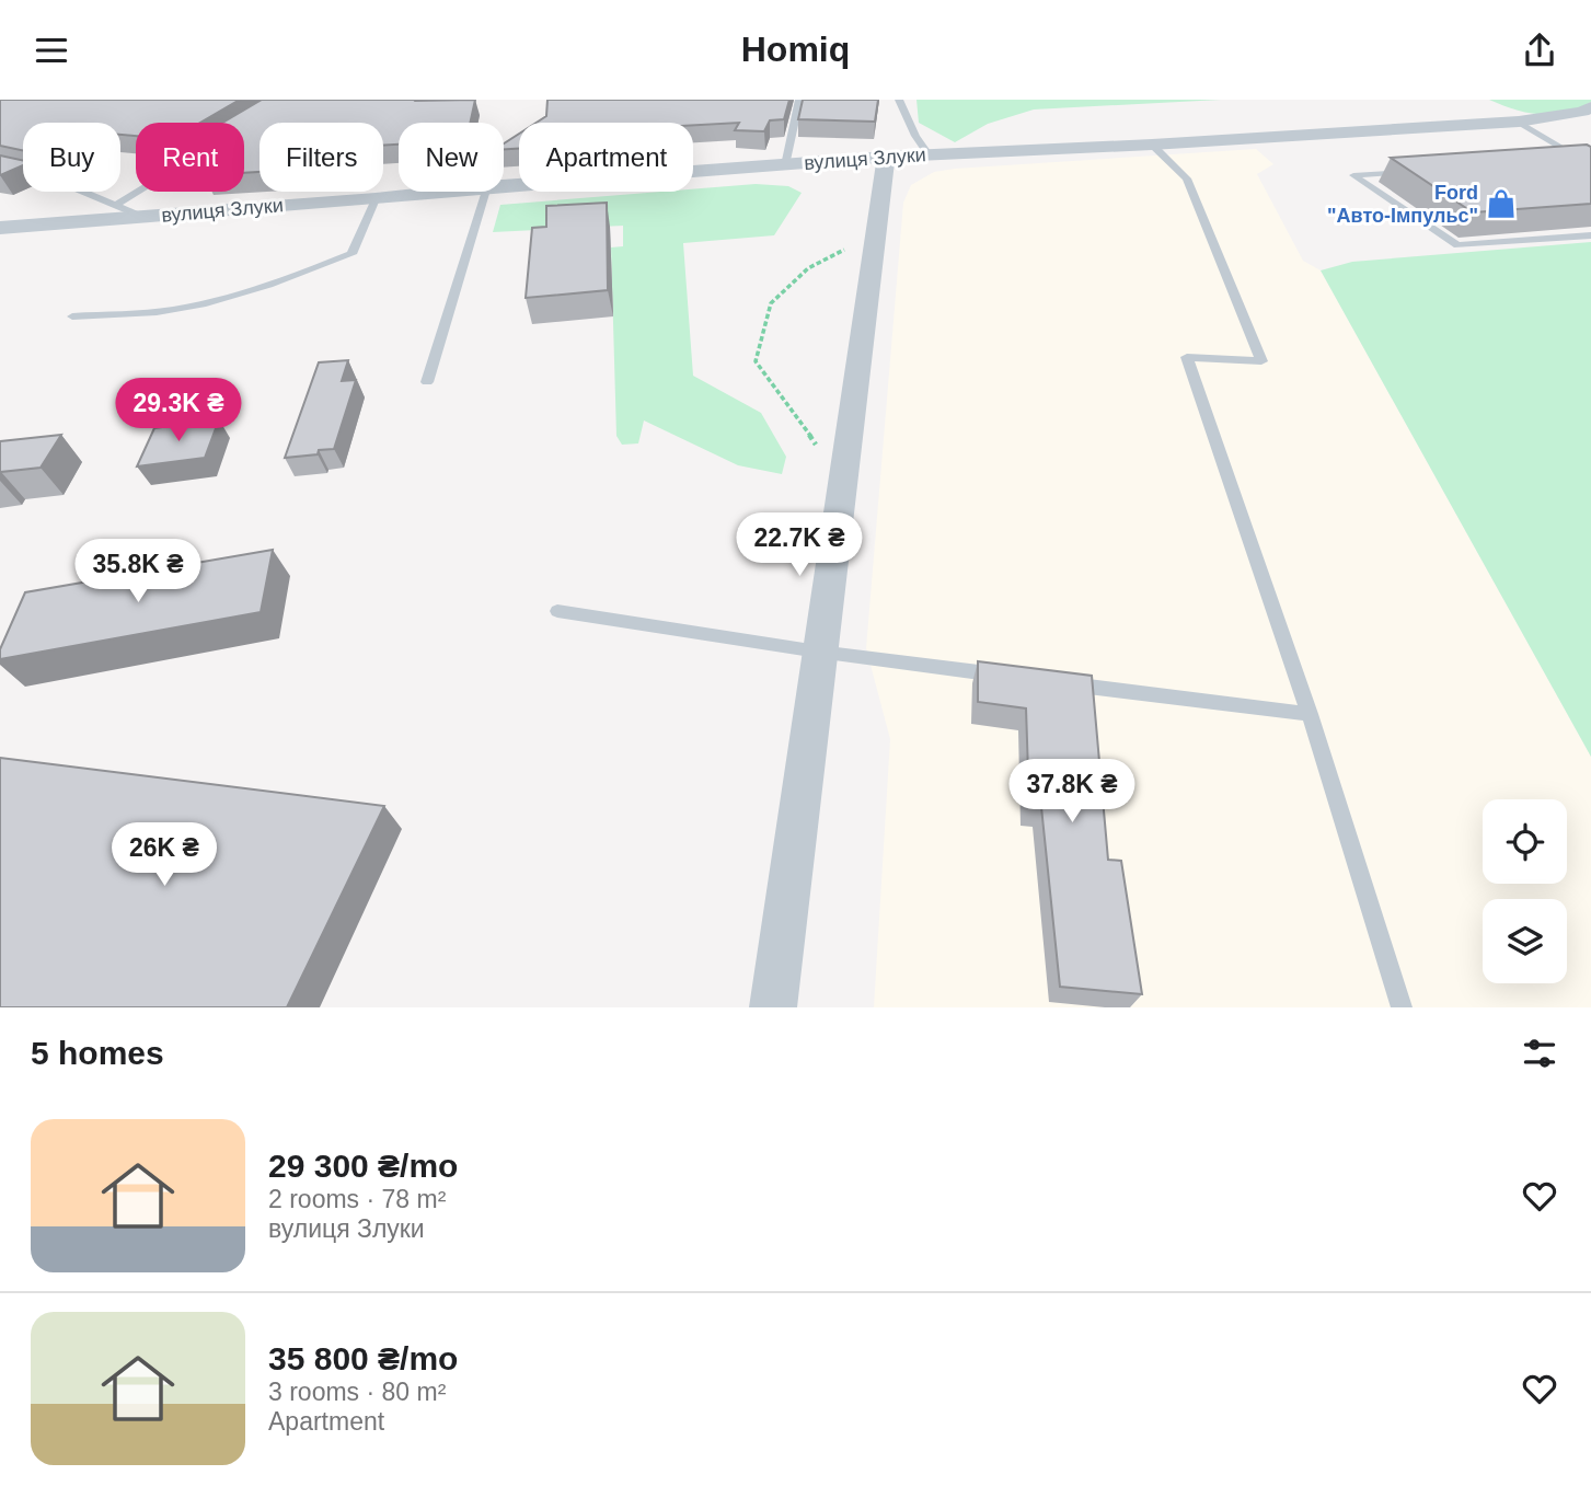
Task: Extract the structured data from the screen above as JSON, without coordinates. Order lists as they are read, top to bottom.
{
  "streets": {
    "street": ["вулиця Злуки"]
  },
  "places": {
    "shop": ["Ford \"Авто-Імпульс\""]
  },
  "page": {
    "header": "Homiq",
    "chip": [
      "Buy",
      "Rent",
      "Filters",
      "New",
      "Apartment"
    ],
    "price": [
      "29.3K ₴",
      "22.7K ₴",
      "35.8K ₴",
      "37.8K ₴",
      "26K ₴"
    ],
    "heading": "5 homes",
    "list": [
      {
        "name": "29 300 ₴/mo",
        "note": "2 rooms · 78 m² · вулиця Злуки"
      },
      {
        "name": "35 800 ₴/mo",
        "note": "3 rooms · 80 m² · Apartment"
      }
    ]
  }
}
